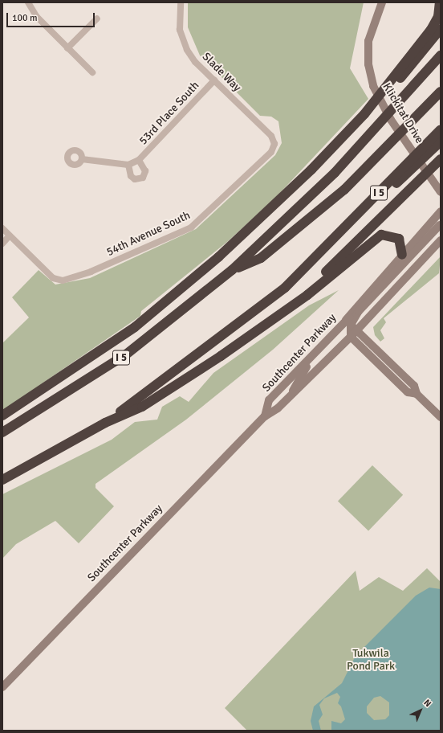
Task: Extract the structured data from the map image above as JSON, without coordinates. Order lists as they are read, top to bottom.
{
  "streets": {
    "highway": ["I 5"],
    "main road": ["Klickitat Drive", "Southcenter Parkway"],
    "street": ["Slade Way", "53rd Place South", "54th Avenue South"]
  },
  "crossings": [
    ["Slade Way", "53rd Place South"],
    ["Slade Way", "54th Avenue South"]
  ],
  "parks": ["Tukwila Pond Park"],
  "scale_bar": "100 m",
  "north": "top right"
}
